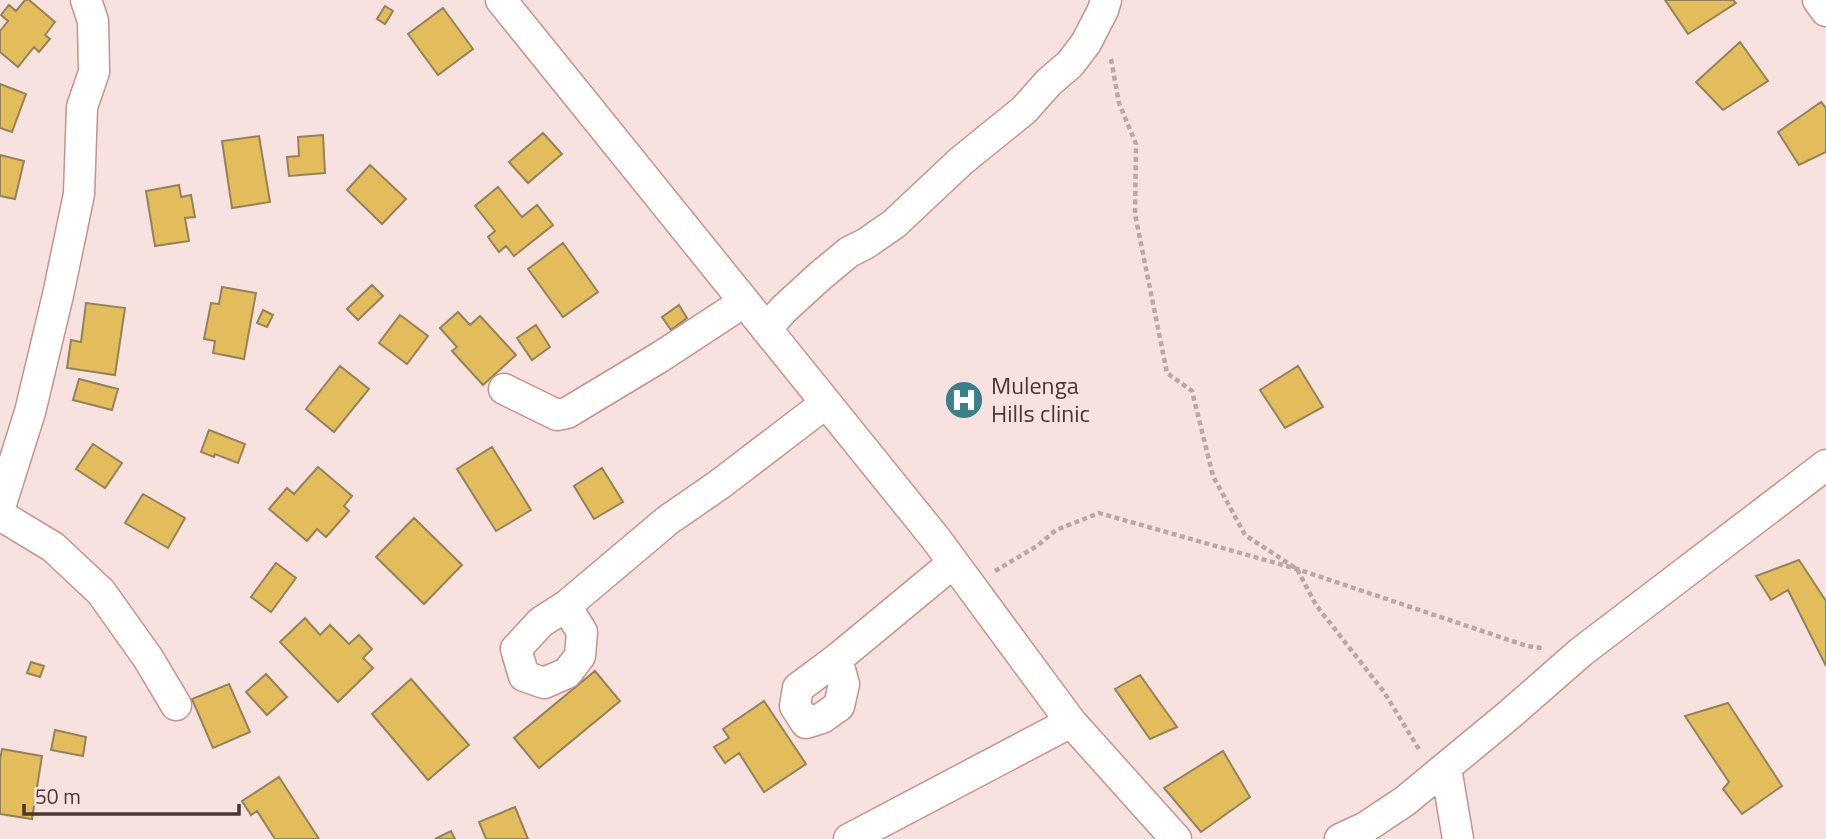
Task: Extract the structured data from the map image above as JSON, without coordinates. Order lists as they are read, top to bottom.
{
  "places": {
    "hospital": ["Mulenga Hills clinic"]
  },
  "scale_bar": "50 m"
}
